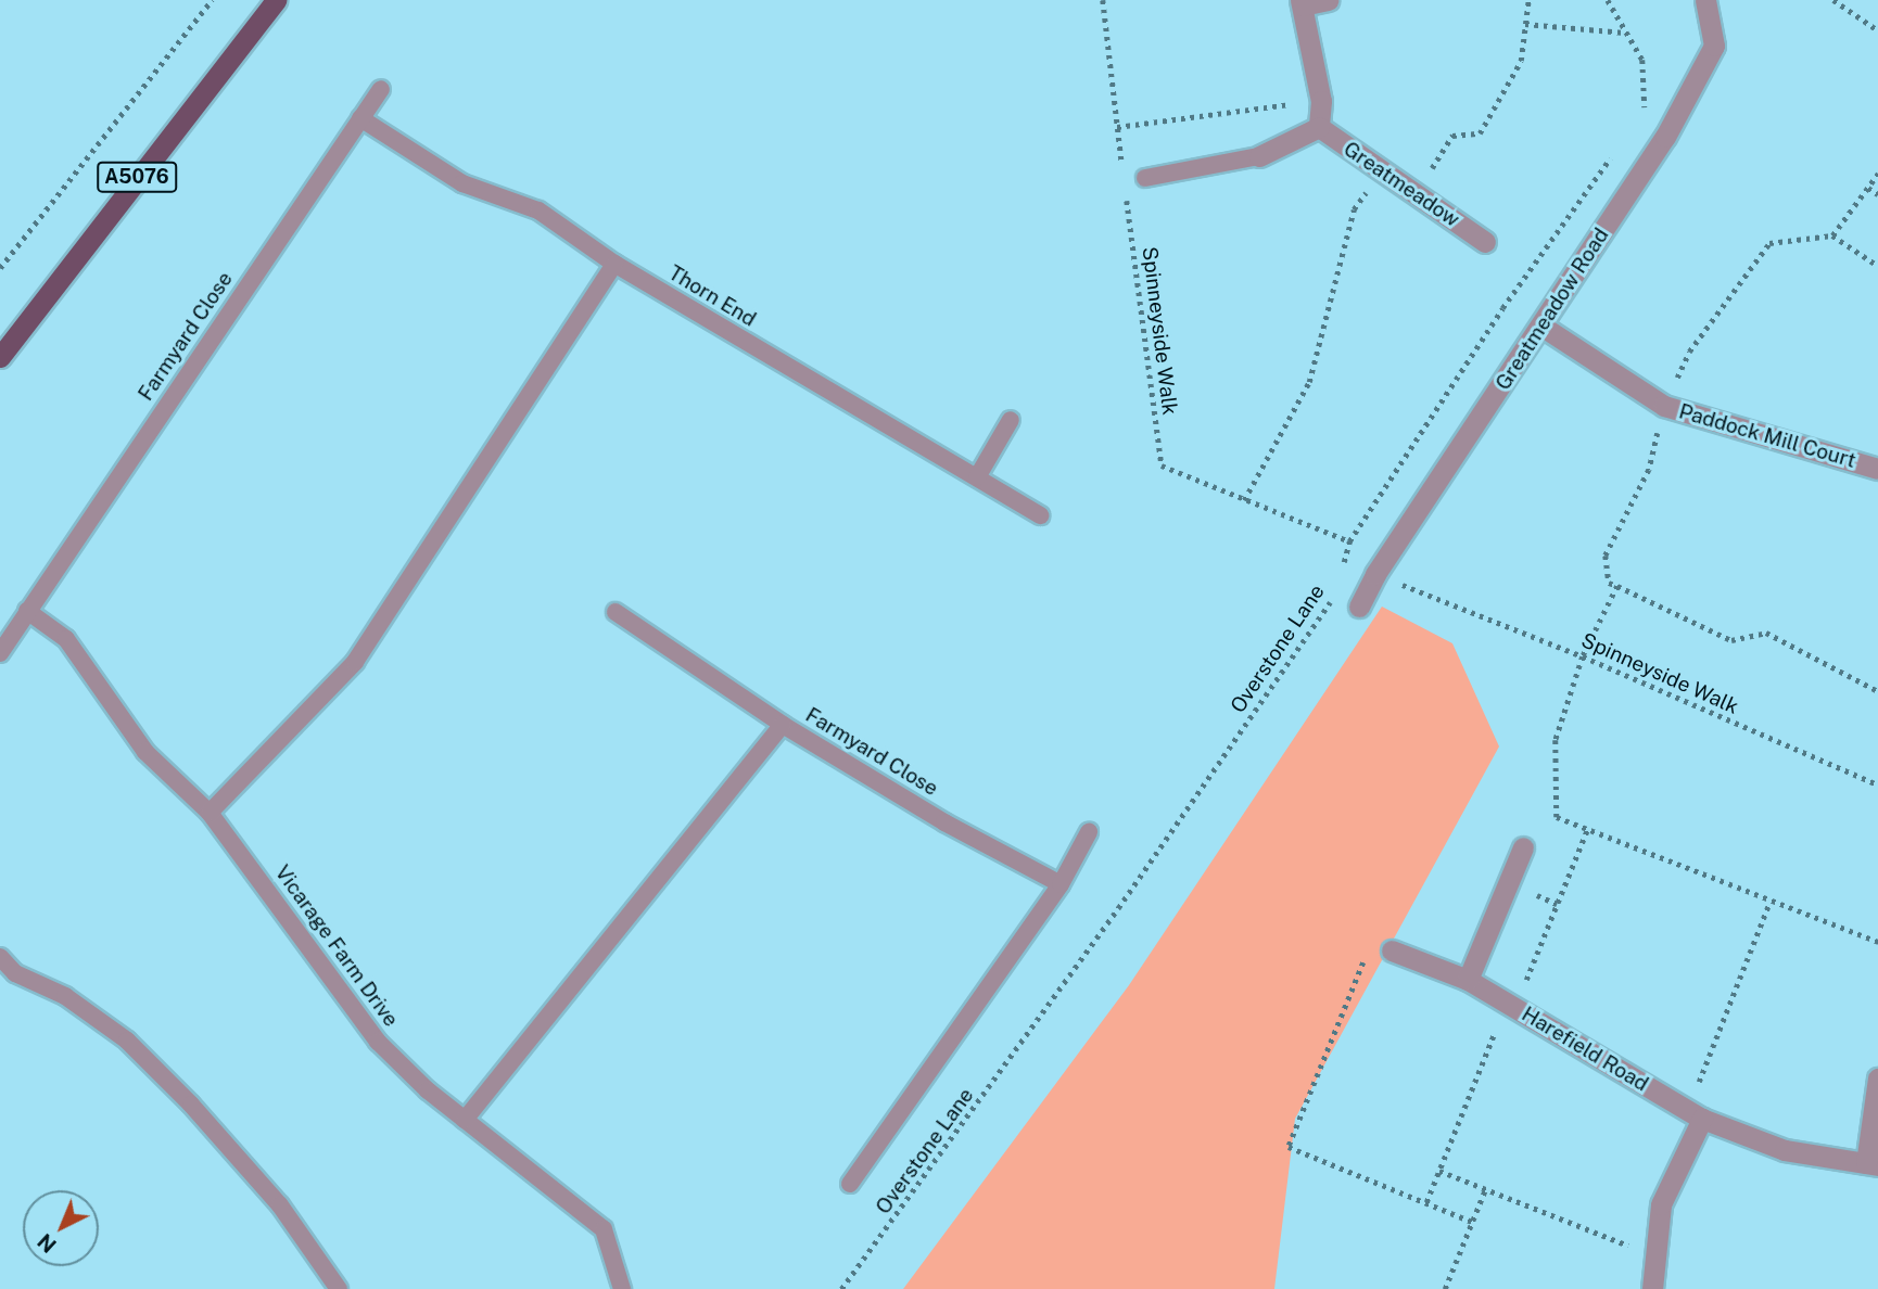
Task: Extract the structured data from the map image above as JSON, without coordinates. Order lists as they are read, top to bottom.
{
  "streets": {
    "main road": ["A5076"],
    "street": [
      "Greatmeadow",
      "Greatmeadow Road",
      "Paddock Mill Court",
      "Harefield Road"
    ],
    "lane": ["Thorn End", "Farmyard Close", "Vicarage Farm Drive"],
    "path": ["Spinneyside Walk", "Overstone Lane"]
  },
  "crossings": [
    ["Thorn End", "Farmyard Close"],
    ["Greatmeadow Road", "Spinneyside Walk"],
    ["Greatmeadow Road", "Paddock Mill Court"],
    ["Spinneyside Walk", "Overstone Lane"],
    ["Farmyard Close", "Vicarage Farm Drive"]
  ],
  "north": "bottom left"
}
